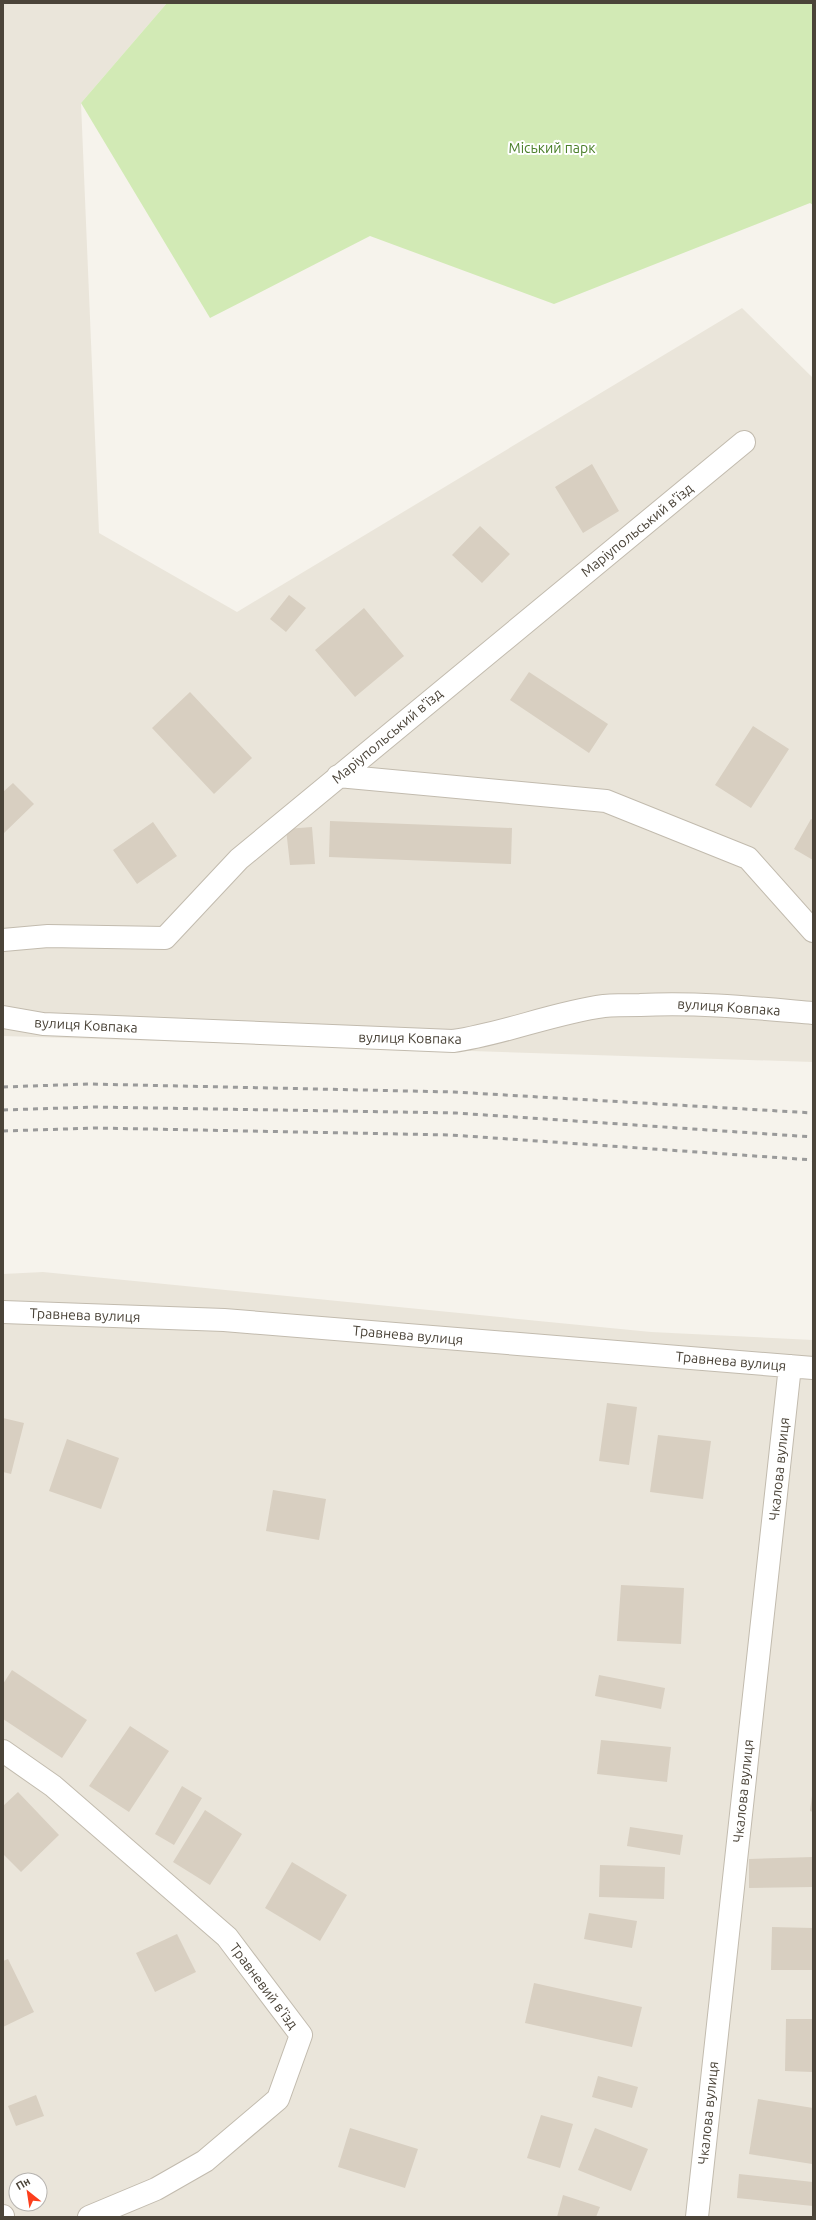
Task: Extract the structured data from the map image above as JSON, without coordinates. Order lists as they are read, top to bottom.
{
  "streets": {
    "street": [
      "Маріупольський в'їзд",
      "вулиця Ковпака",
      "Травнева вулиця",
      "Чкалова вулиця",
      "Травневий в'їзд"
    ]
  },
  "crossings": [
    ["Травнева вулиця", "Чкалова вулиця"]
  ],
  "parks": ["Міський парк"],
  "north": "top left"
}
